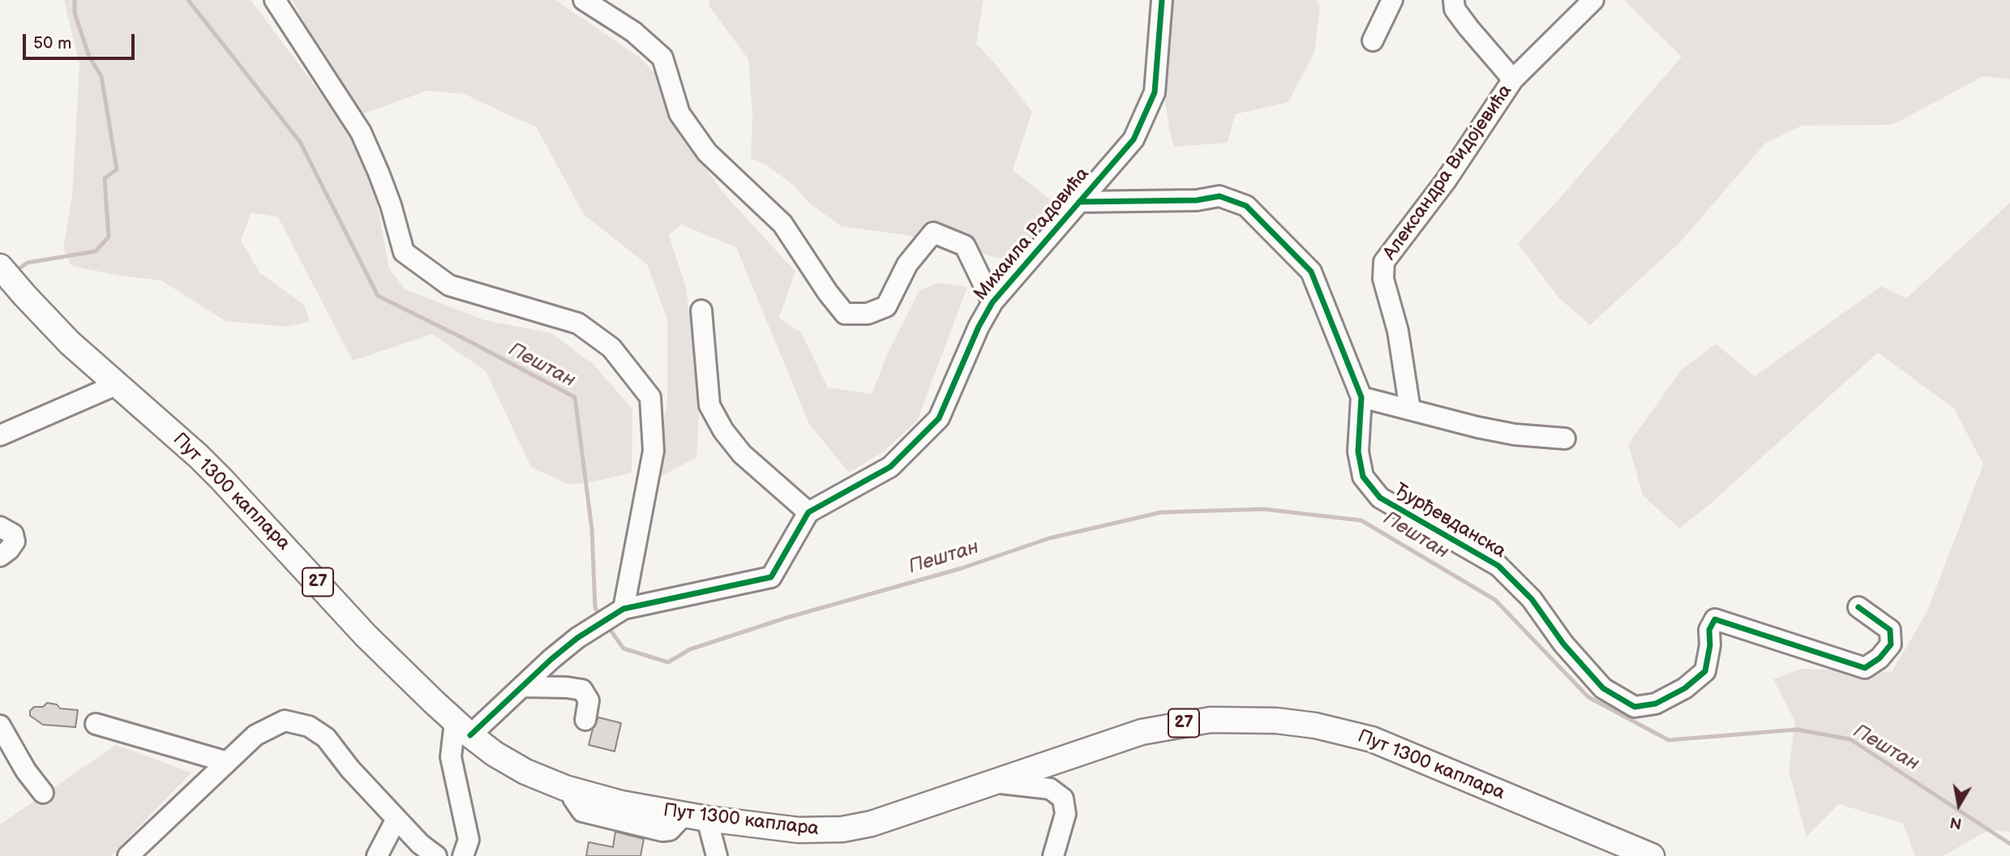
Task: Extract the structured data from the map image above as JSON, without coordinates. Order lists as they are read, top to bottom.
{
  "streets": {
    "main road": ["Пут 1300 каплара", "27"],
    "street": ["Александра Видојевића", "Михаила Радовића", "Ђурђевданска"]
  },
  "crossings": [
    ["Михаила Радовића", "Ђурђевданска"]
  ],
  "water": ["Пештан"],
  "scale_bar": "50 m",
  "north": "bottom"
}
